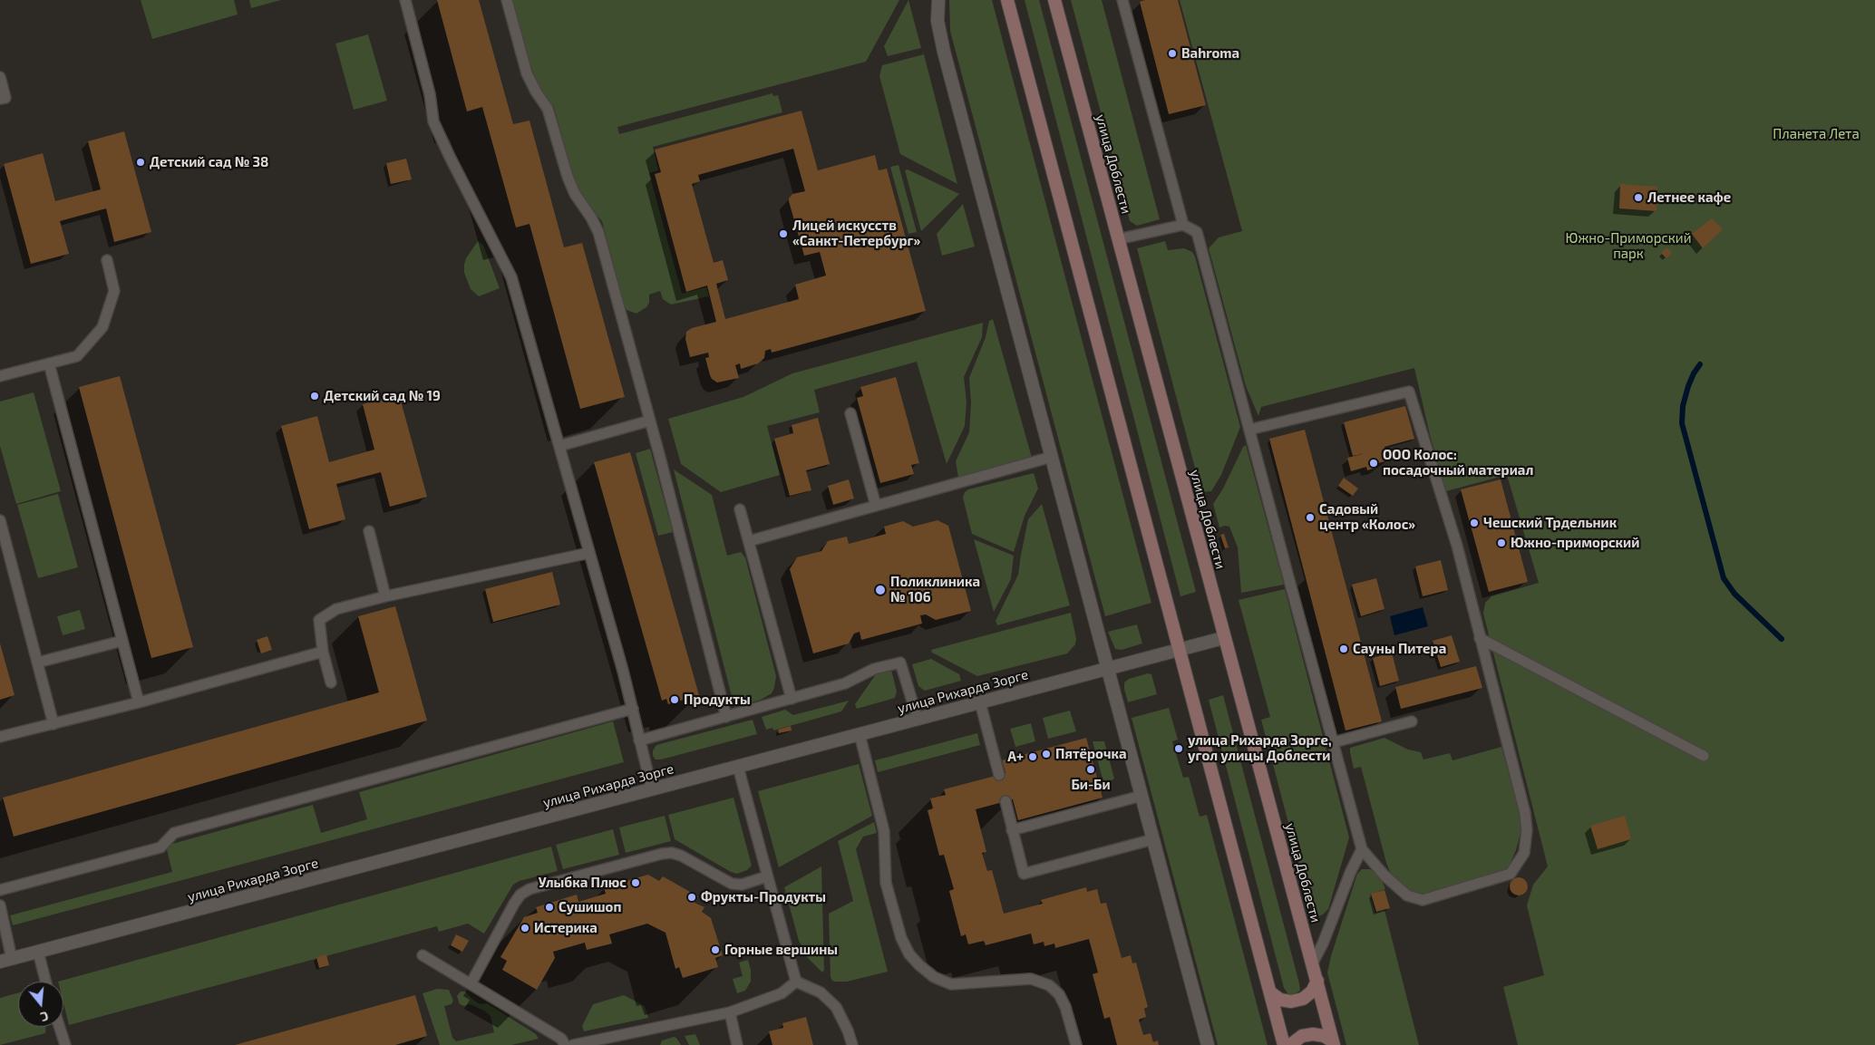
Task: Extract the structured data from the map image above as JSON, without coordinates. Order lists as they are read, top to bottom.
{
  "streets": {
    "main road": ["улица Доблести"],
    "street": ["улица Рихарда Зорге"]
  },
  "crossings": [
    ["улица Доблести", "улица Рихарда Зорге"]
  ],
  "parks": ["Планета Лета", "Южно-Приморский парк"],
  "places": [
    "Bahroma",
    "Детский сад № 38",
    "Летнее кафе",
    "Лицей искусств «Санкт-Петербург»",
    "Детский сад № 19",
    "ООО Колос: посадочный материал",
    "Садовый центр «Колос»",
    "Чешский Трдельник",
    "Южно-приморский",
    "Поликлиника № 106",
    "Сауны Питера",
    "Продукты",
    "улица Рихарда Зорге, угол улицы Доблести",
    "Пятёрочка",
    "А+",
    "Би-Би",
    "Улыбка Плюс",
    "Фрукты-Продукты",
    "Сушишоп",
    "Истерика",
    "Горные вершины"
  ],
  "north": "bottom"
}
